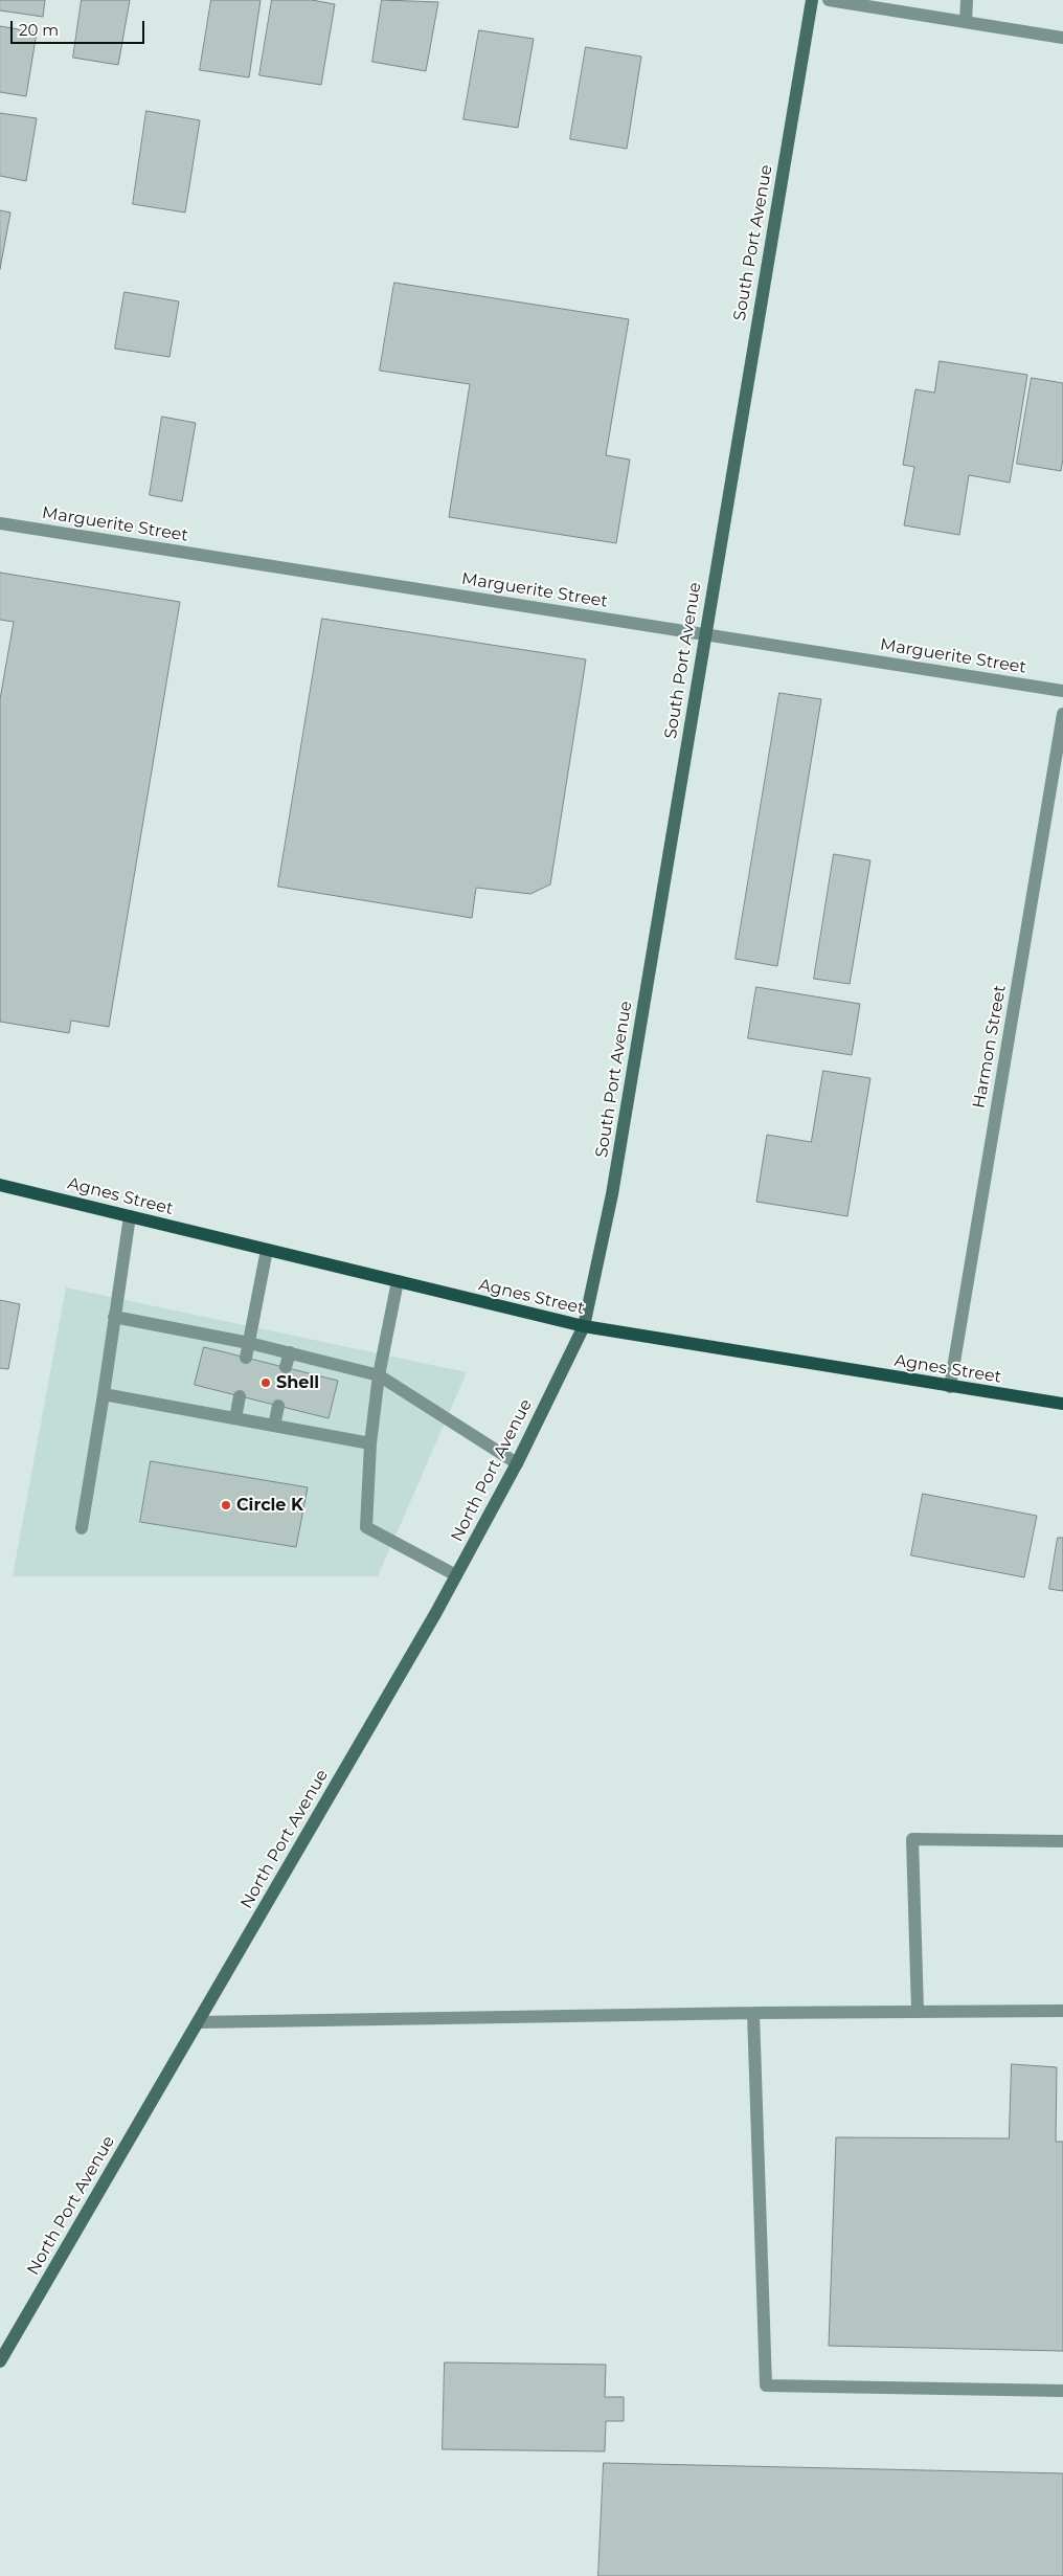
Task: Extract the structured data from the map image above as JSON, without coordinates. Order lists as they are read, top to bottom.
{
  "streets": {
    "main road": ["South Port Avenue", "Agnes Street", "North Port Avenue"],
    "street": ["Marguerite Street", "Harmon Street"]
  },
  "crossings": [
    ["South Port Avenue", "Marguerite Street"],
    ["South Port Avenue", "Agnes Street"],
    ["South Port Avenue", "North Port Avenue"],
    ["Harmon Street", "Agnes Street"],
    ["Agnes Street", "North Port Avenue"]
  ],
  "places": ["Shell", "Circle K"],
  "scale_bar": "20 m"
}
